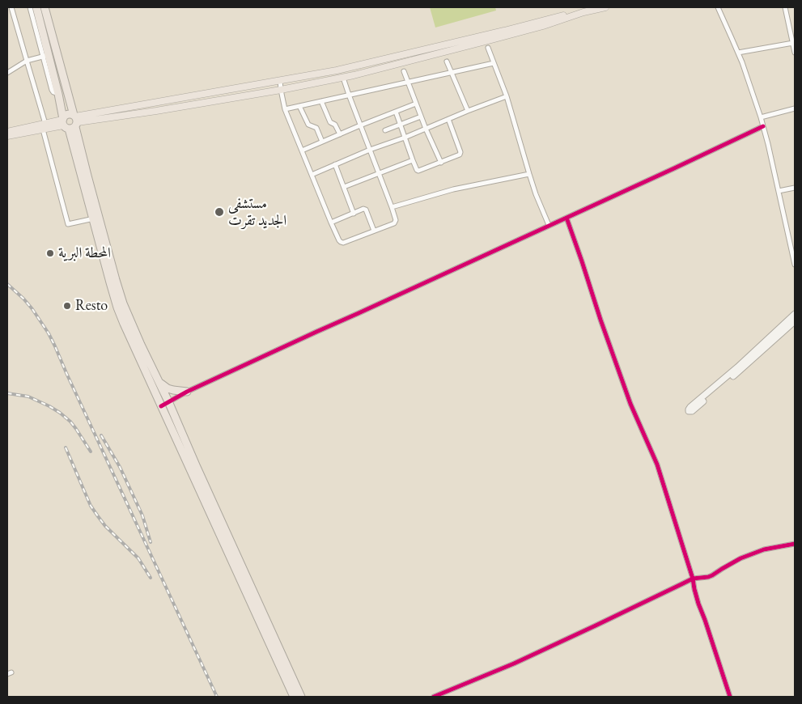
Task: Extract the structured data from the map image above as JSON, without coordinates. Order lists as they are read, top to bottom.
{
  "places": ["مستشفى الجديد تقرت", "المحطة البرية", "Resto"]
}
